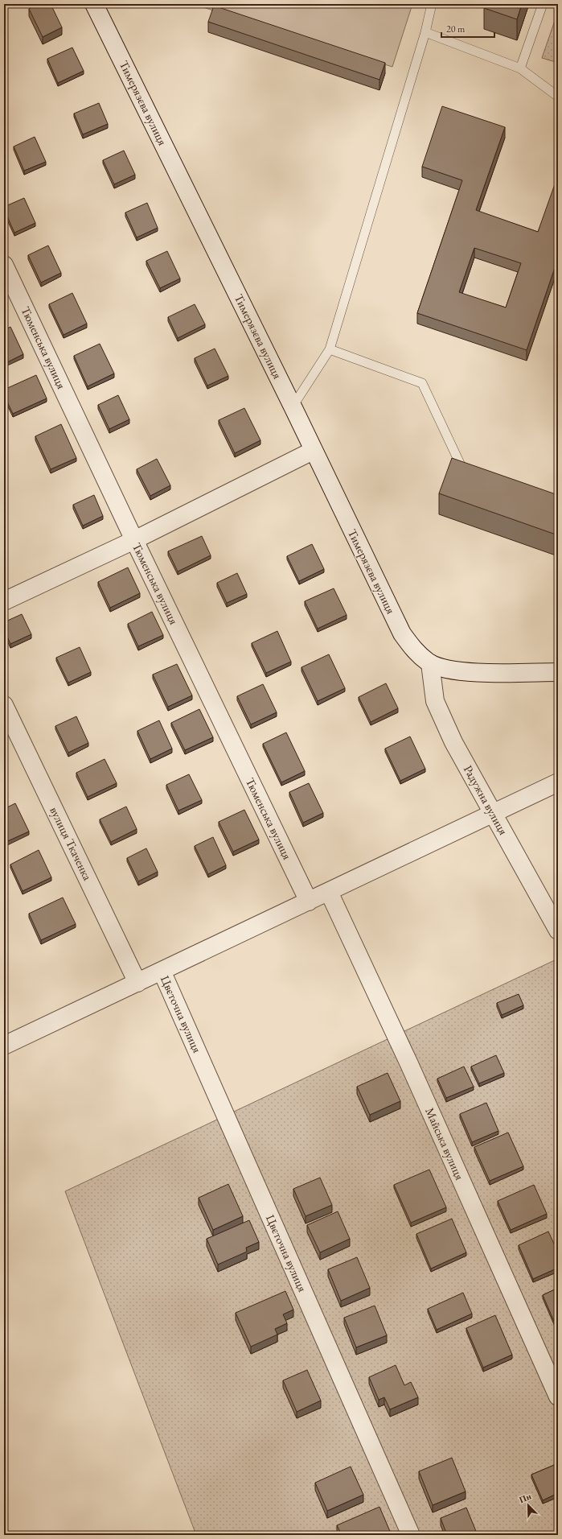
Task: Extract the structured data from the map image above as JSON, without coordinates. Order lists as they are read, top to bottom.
{
  "streets": {
    "street": [
      "Тимерязєва вулиця",
      "Тюменська вулиця",
      "Радужна вулиця",
      "вулиця Ткаченка",
      "Цвєточна вулиця",
      "Майська вулиця"
    ]
  },
  "crossings": [
    ["Тимерязєва вулиця", "Радужна вулиця"]
  ],
  "scale_bar": "20 m",
  "north": "top left"
}
